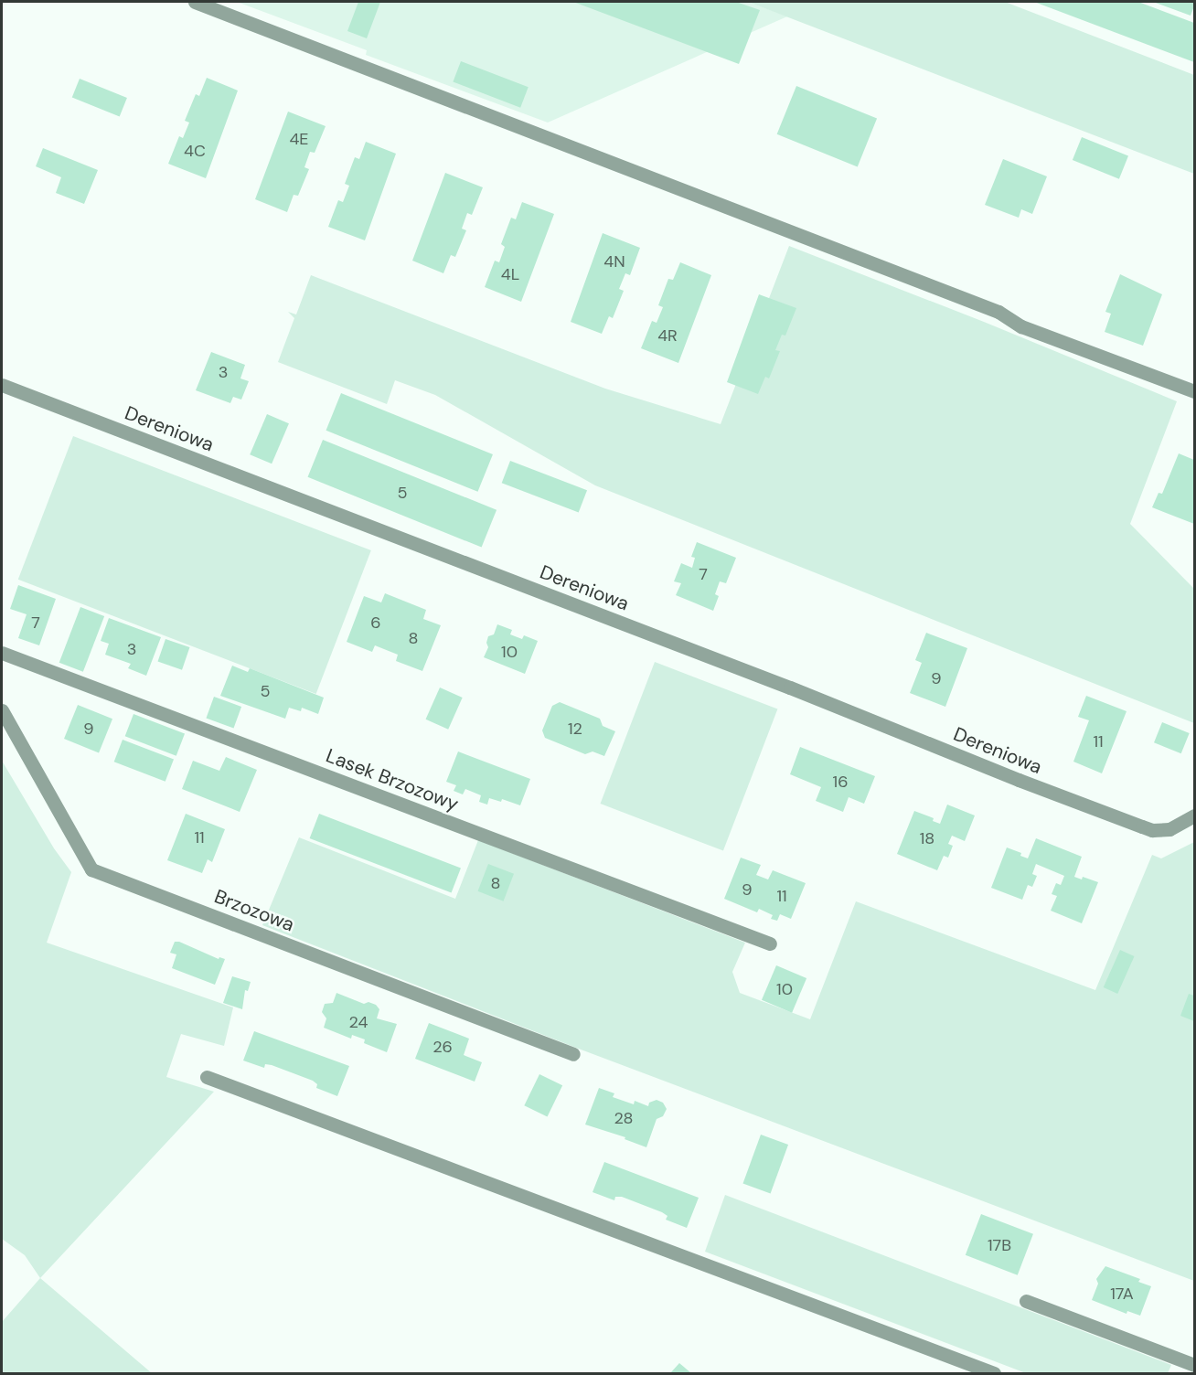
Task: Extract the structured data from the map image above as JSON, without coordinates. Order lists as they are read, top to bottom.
{
  "streets": {
    "street": ["Dereniowa", "Lasek Brzozowy", "Brzozowa"]
  },
  "house_numbers": [
    "4E",
    "4C",
    "4N",
    "4L",
    "4R",
    "3",
    "5",
    "7",
    "7",
    "6",
    "8",
    "3",
    "10",
    "9",
    "5",
    "9",
    "12",
    "11",
    "16",
    "11",
    "18",
    "8",
    "9",
    "11",
    "10",
    "24",
    "26",
    "28",
    "17B",
    "17A"
  ]
}
